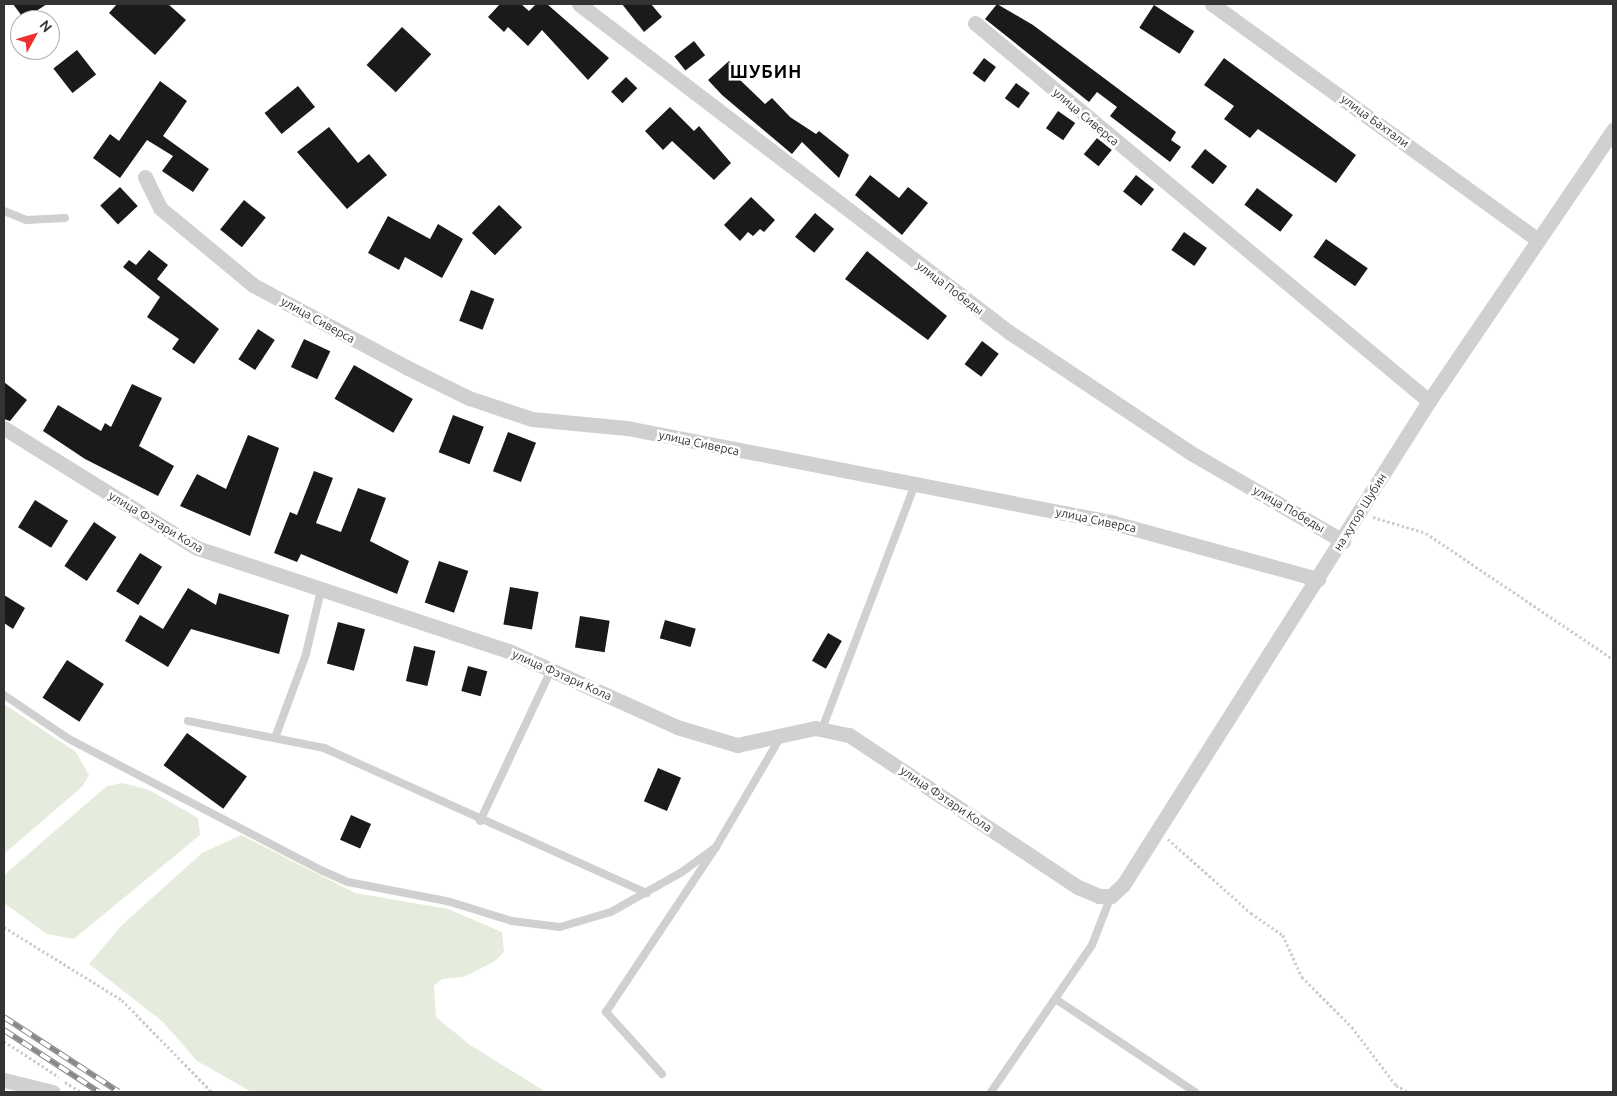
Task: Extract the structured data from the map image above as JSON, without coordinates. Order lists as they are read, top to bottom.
{
  "streets": {
    "street": [
      "улица Сиверса",
      "улица Бахтали",
      "улица Победы",
      "на хутор Шубин",
      "улица Фэтари Кола"
    ]
  },
  "crossings": [
    ["улица Сиверса", "на хутор Шубин"],
    ["улица Бахтали", "на хутор Шубин"],
    ["улица Победы", "на хутор Шубин"],
    ["на хутор Шубин", "улица Фэтари Кола"]
  ],
  "districts": ["ШУБИН"],
  "north": "top right"
}
